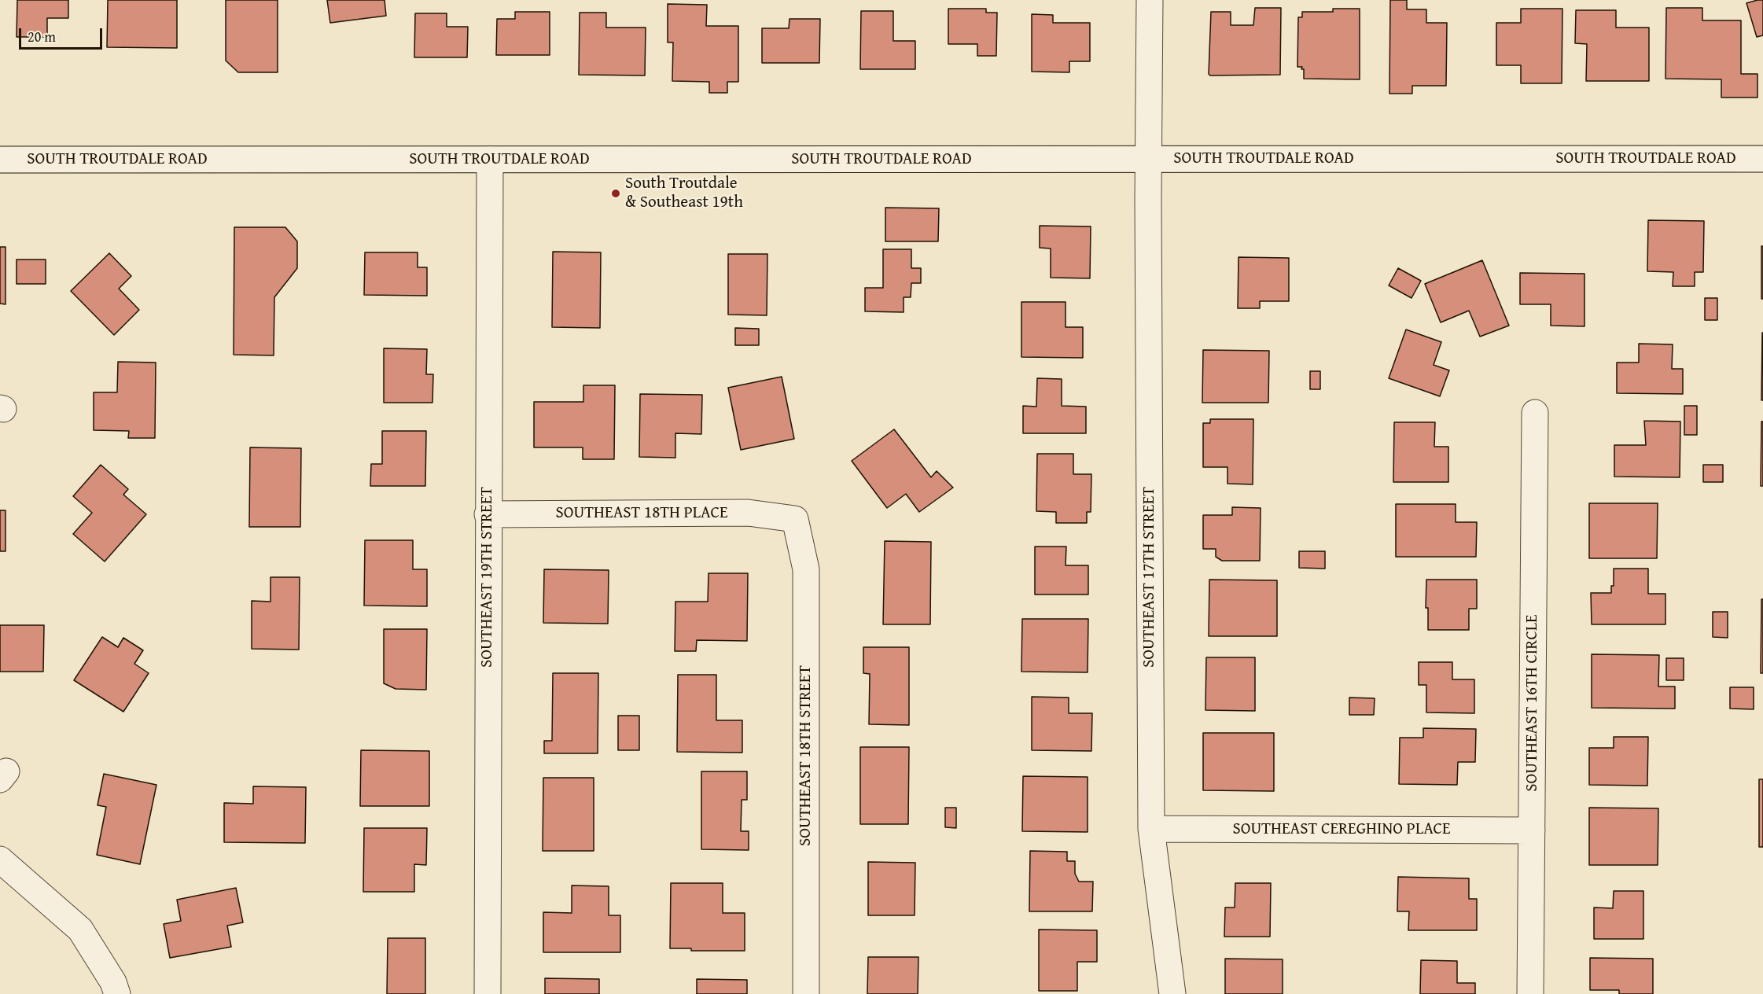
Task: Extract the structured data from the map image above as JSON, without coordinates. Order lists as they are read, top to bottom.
{
  "streets": {
    "street": [
      "SOUTH TROUTDALE ROAD",
      "SOUTHEAST 18TH PLACE",
      "SOUTHEAST 19TH STREET",
      "SOUTHEAST 17TH STREET",
      "SOUTHEAST 16TH CIRCLE",
      "SOUTHEAST 18TH STREET",
      "SOUTHEAST CEREGHINO PLACE"
    ]
  },
  "crossings": [
    ["SOUTH TROUTDALE ROAD", "SOUTHEAST 19TH STREET"],
    ["SOUTH TROUTDALE ROAD", "SOUTHEAST 17TH STREET"],
    ["SOUTHEAST 18TH PLACE", "SOUTHEAST 19TH STREET"],
    ["SOUTHEAST 18TH PLACE", "SOUTHEAST 18TH STREET"],
    ["SOUTHEAST 17TH STREET", "SOUTHEAST CEREGHINO PLACE"],
    ["SOUTHEAST 16TH CIRCLE", "SOUTHEAST CEREGHINO PLACE"]
  ],
  "places": ["South Troutdale & Southeast 19th"],
  "scale_bar": "20 m"
}
